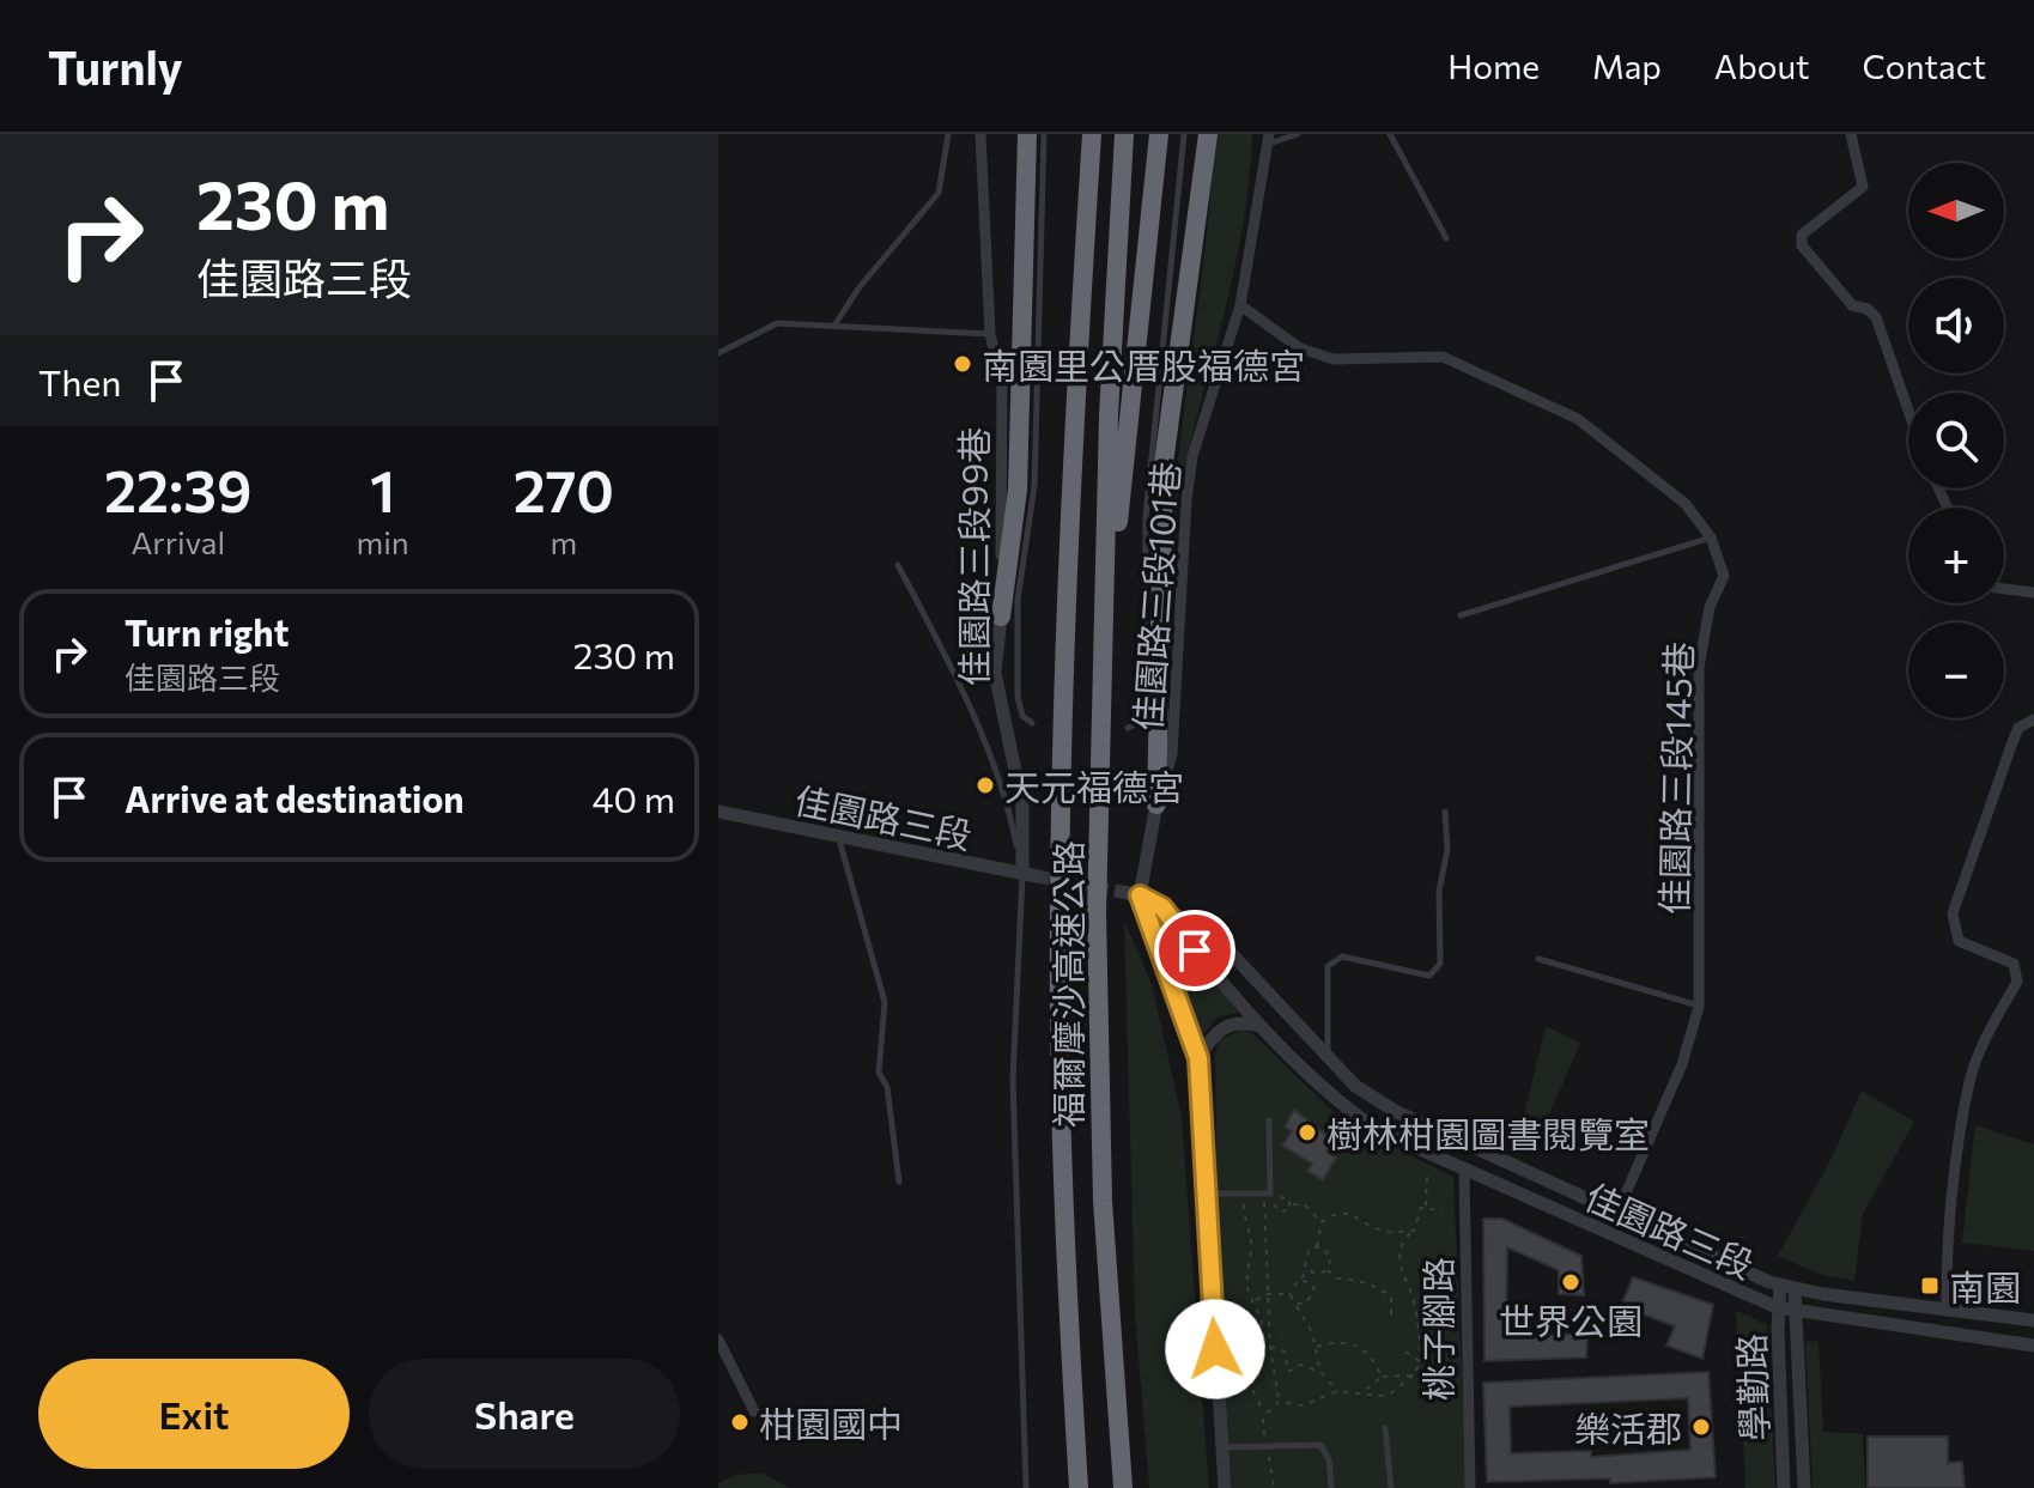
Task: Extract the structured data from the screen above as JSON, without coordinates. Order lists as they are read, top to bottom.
{
  "streets": {
    "highway": ["福爾摩沙高速公路"],
    "street": [
      "佳園路三段99巷",
      "佳園路三段101巷",
      "佳園路三段145巷",
      "佳園路三段",
      "桃子腳路",
      "學勤路"
    ]
  },
  "crossings": [
    ["佳園路三段99巷", "佳園路三段"],
    ["佳園路三段101巷", "佳園路三段145巷"],
    ["佳園路三段101巷", "佳園路三段"],
    ["佳園路三段145巷", "佳園路三段"],
    ["佳園路三段", "桃子腳路"],
    ["佳園路三段", "學勤路"]
  ],
  "places": {
    "other": [
      "南園里公厝股福德宮",
      "天元福德宮",
      "樹林柑園圖書閱覽室",
      "世界公園",
      "柑園國中",
      "樂活郡"
    ],
    "transit": ["南園"]
  },
  "north": "left",
  "page": {
    "header": "Turnly",
    "nav": [
      "Home",
      "Map",
      "About",
      "Contact"
    ],
    "turn": ["230 m", "佳園路三段"],
    "map_buttons": ["+", "−"],
    "then": "Then",
    "eta": [
      "22:39",
      "Arrival",
      "1",
      "min",
      "270",
      "m"
    ],
    "list": [
      {
        "name": "Turn right",
        "note": "佳園路三段",
        "value": "230 m"
      },
      {
        "name": "Arrive at destination",
        "value": "40 m"
      }
    ],
    "buttons": ["Exit", "Share"]
  }
}
